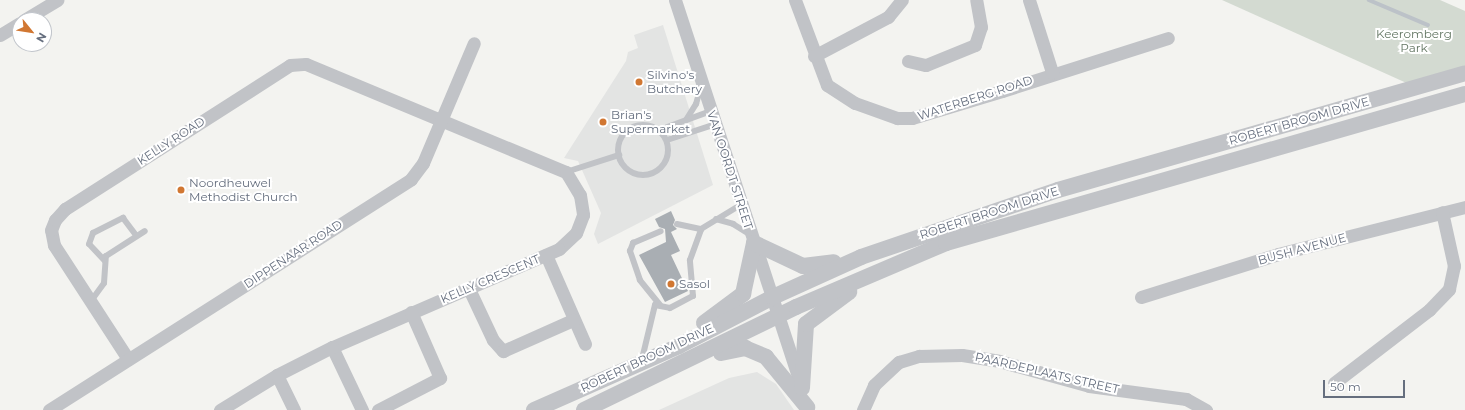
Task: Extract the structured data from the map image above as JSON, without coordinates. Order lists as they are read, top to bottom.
{
  "streets": {
    "street": [
      "WATERBERG ROAD",
      "ROBERT BROOM DRIVE",
      "KELLY ROAD",
      "VAN OORDT STREET",
      "BUSH AVENUE",
      "DIPPENAAR ROAD",
      "KELLY CRESCENT",
      "PAARDEPLAATS STREET"
    ]
  },
  "crossings": [
    ["ROBERT BROOM DRIVE", "VAN OORDT STREET"],
    ["KELLY ROAD", "DIPPENAAR ROAD"]
  ],
  "parks": ["Keeromberg Park"],
  "places": [
    "Silvino's Butchery",
    "Brian's Supermarket",
    "Noordheuwel Methodist Church",
    "Sasol"
  ],
  "scale_bar": "50 m",
  "north": "bottom right"
}
